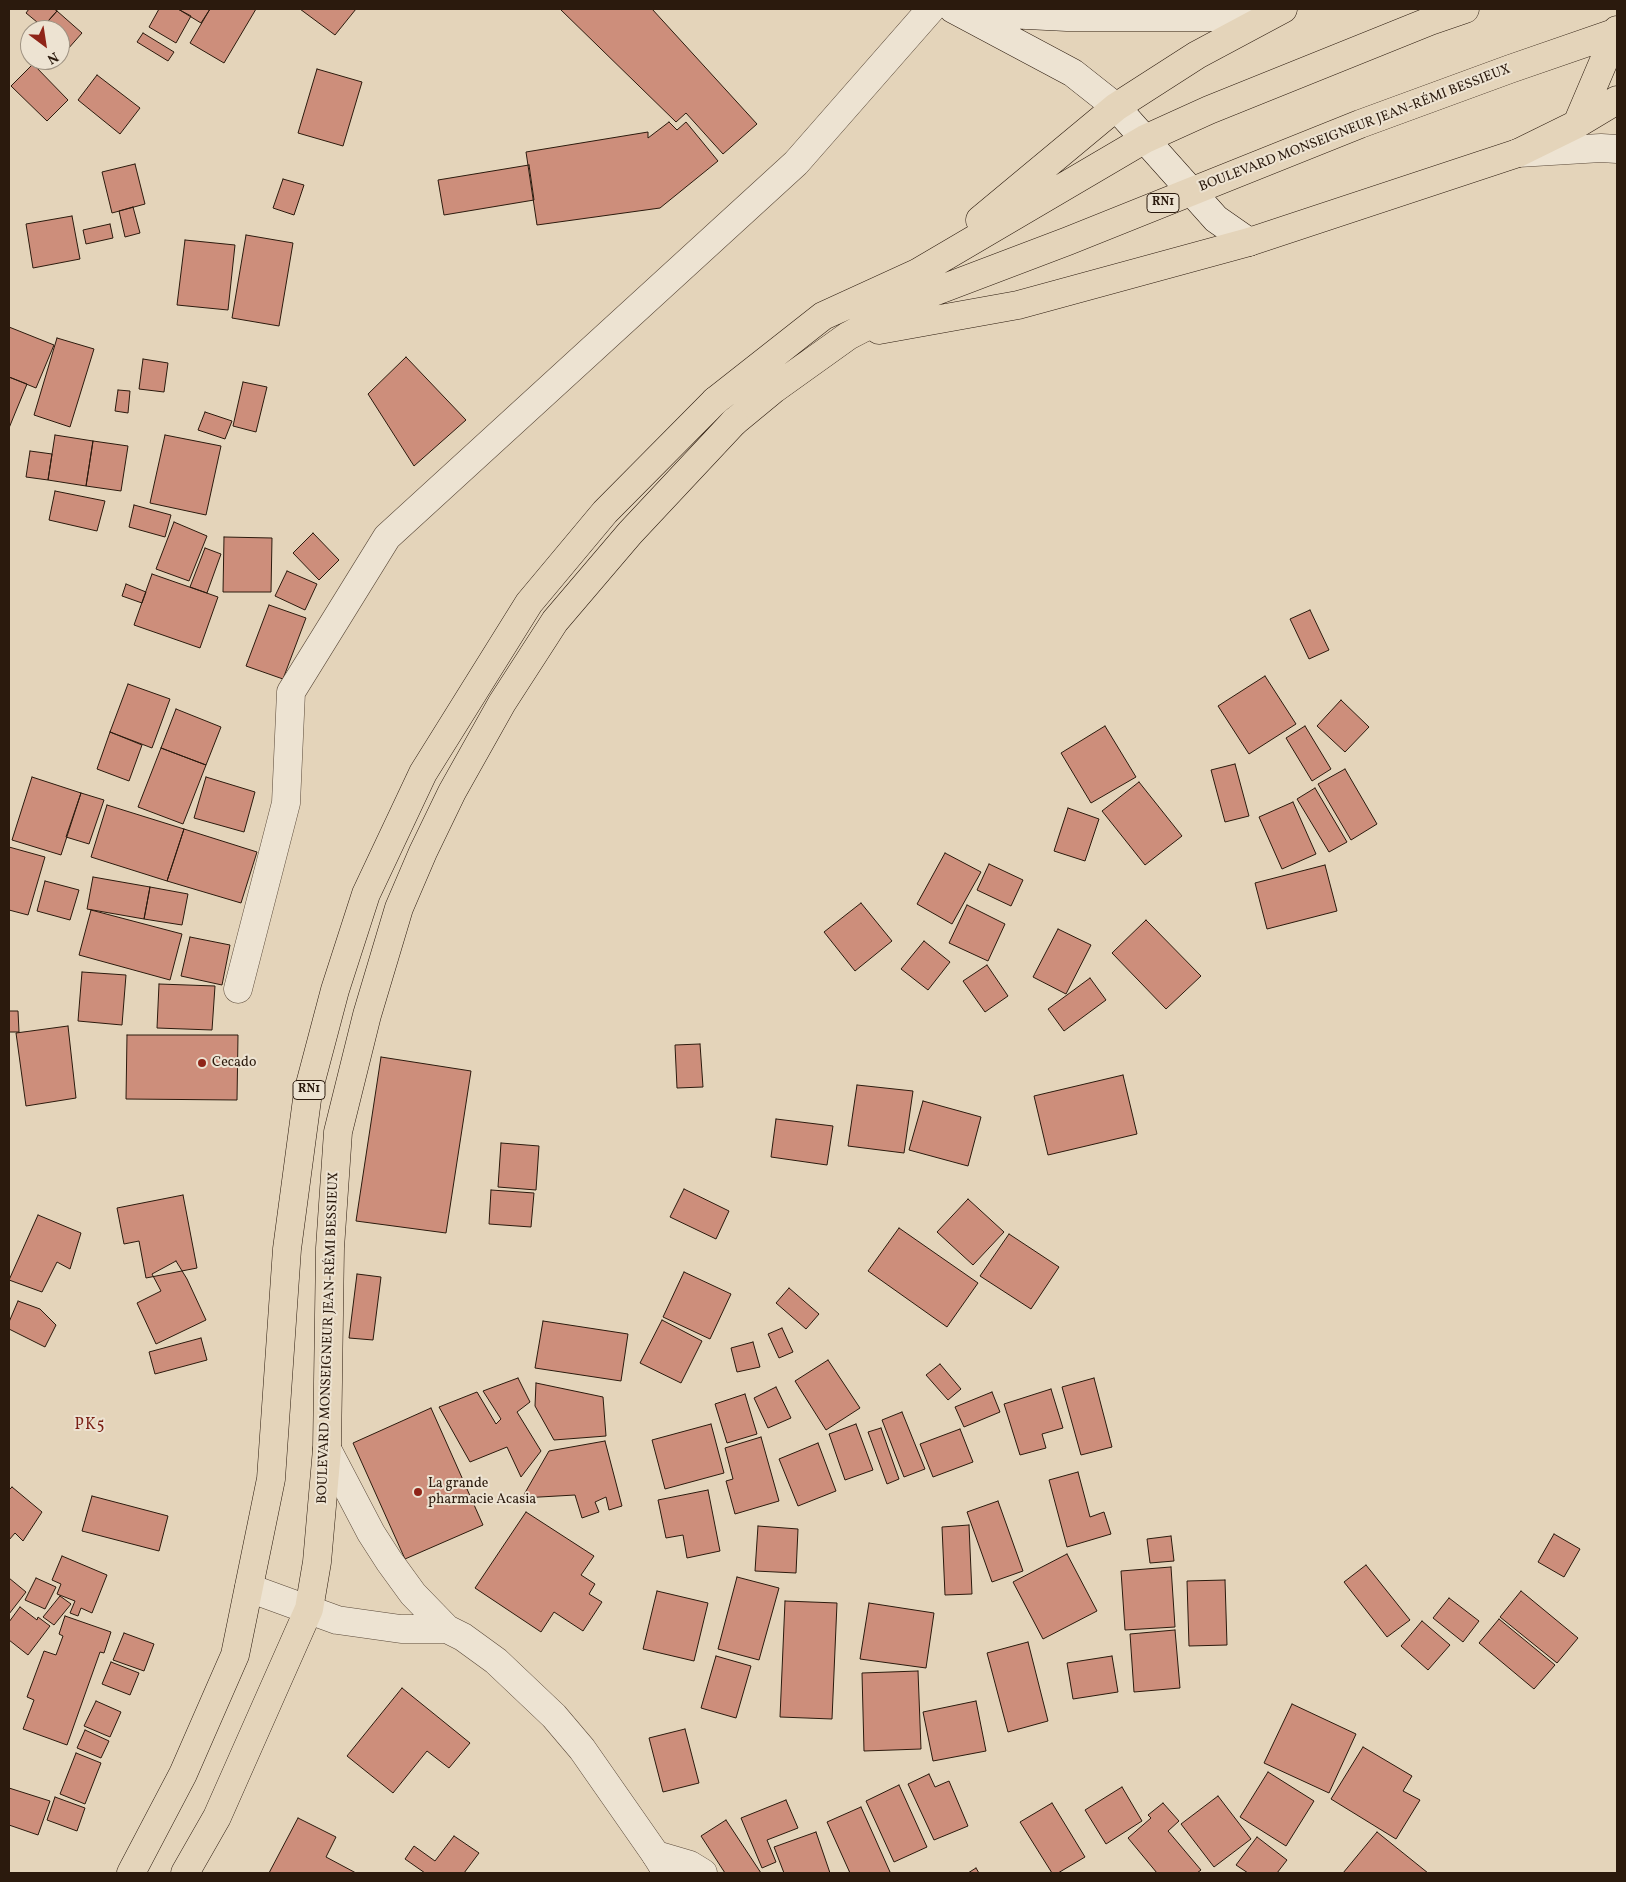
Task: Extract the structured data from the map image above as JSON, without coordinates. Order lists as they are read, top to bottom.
{
  "streets": {
    "main road": ["BOULEVARD MONSEIGNEUR JEAN-RÉMI BESSIEUX", "RN1"]
  },
  "districts": ["PK5"],
  "places": ["Cecado", "La grande pharmacie Acasia"],
  "north": "bottom right"
}
